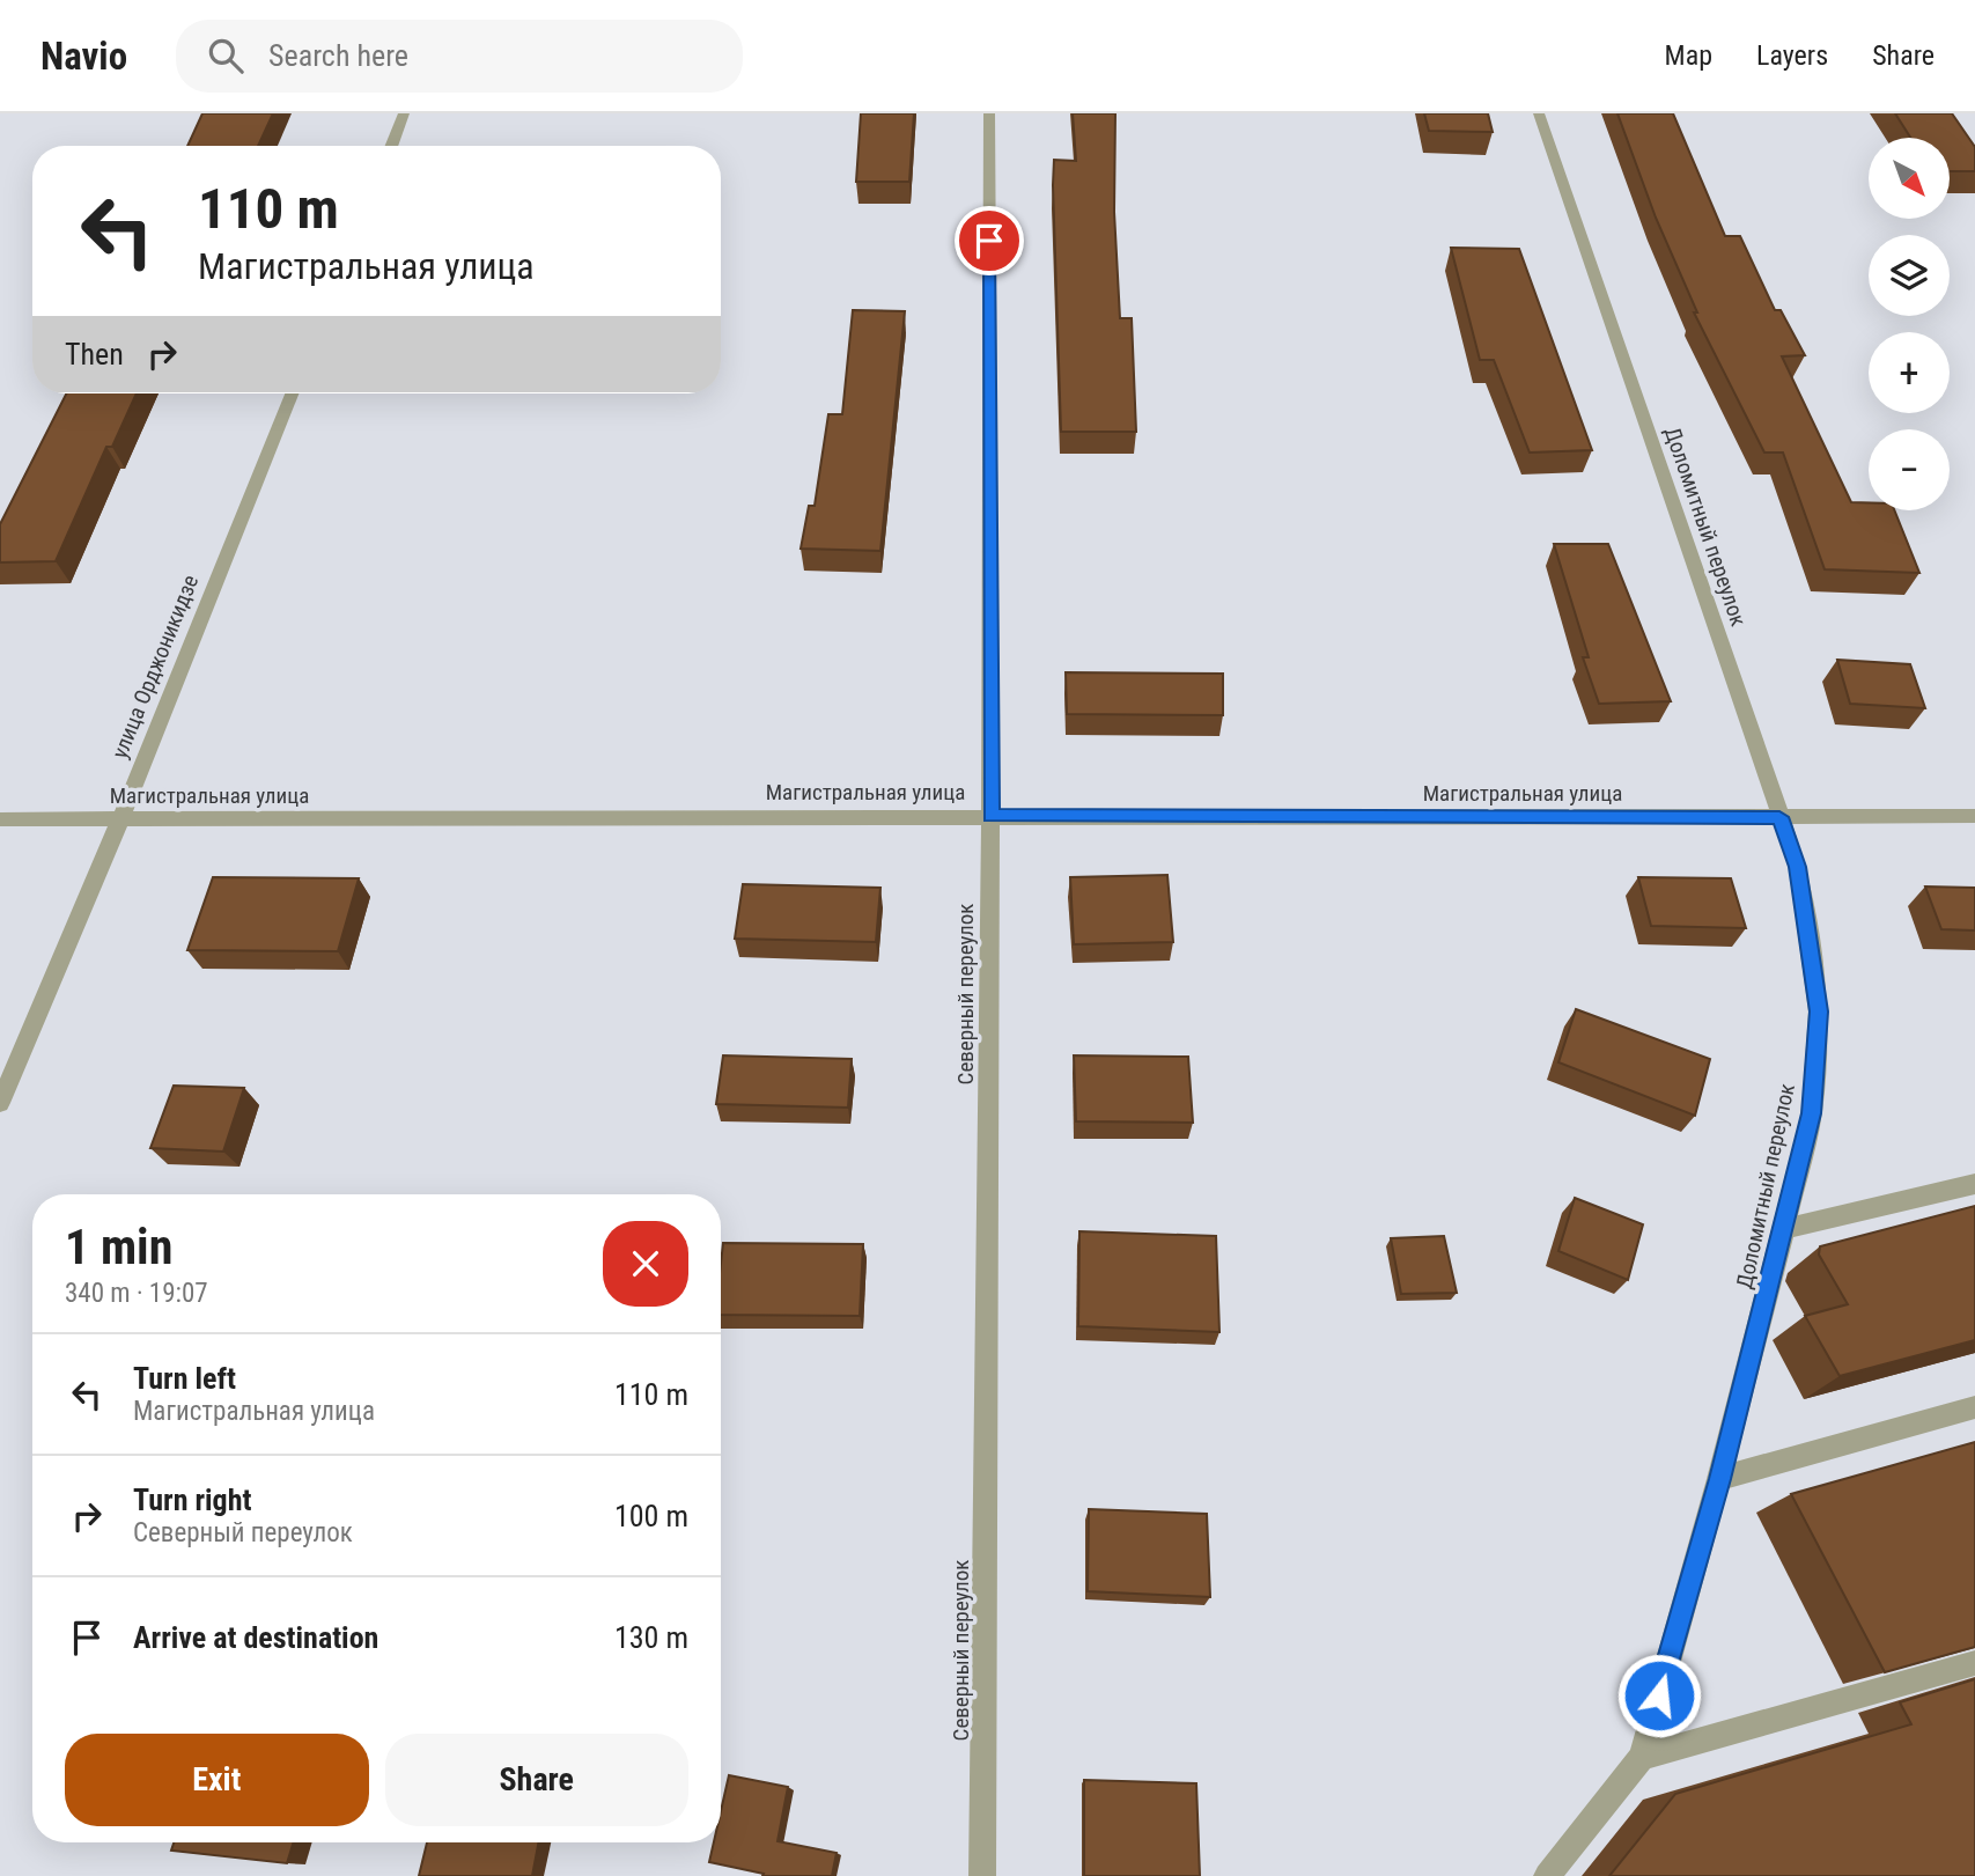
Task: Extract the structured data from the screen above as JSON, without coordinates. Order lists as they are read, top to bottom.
{
  "streets": {
    "street": [
      "Доломитный переулок",
      "улица Орджоникидзе",
      "Магистральная улица",
      "Северный переулок"
    ]
  },
  "crossings": [
    ["Доломитный переулок", "Магистральная улица"],
    ["улица Орджоникидзе", "Магистральная улица"],
    ["Магистральная улица", "Северный переулок"]
  ],
  "north": "bottom right",
  "page": {
    "header": "Navio",
    "search": "Search here",
    "nav": ["Map", "Layers", "Share"],
    "map_buttons": ["+", "−"],
    "turn": ["110 m", "Магистральная улица"],
    "then": "Then",
    "heading": ["1 min", "340 m · 19:07"],
    "list": [
      {
        "name": "Turn left",
        "note": "Магистральная улица",
        "value": "110 m"
      },
      {
        "name": "Turn right",
        "note": "Северный переулок",
        "value": "100 m"
      },
      {
        "name": "Arrive at destination",
        "value": "130 m"
      }
    ],
    "buttons": ["Exit", "Share"]
  }
}
